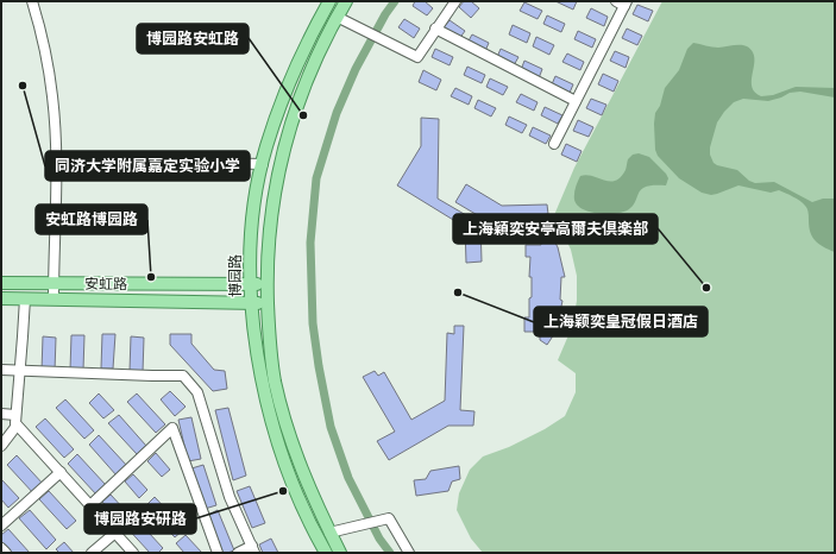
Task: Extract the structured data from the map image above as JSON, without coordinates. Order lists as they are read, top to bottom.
{
  "streets": {
    "main road": ["博园路", "安虹路"]
  },
  "crossings": [
    ["博园路", "安虹路"]
  ],
  "places": [
    "同济大学附属嘉定实验小学",
    "博园路安虹路",
    "安虹路博园路",
    "上海穎奕安亭高爾夫倶楽部",
    "上海颖奕皇冠假日酒店",
    "博园路安研路"
  ]
}
